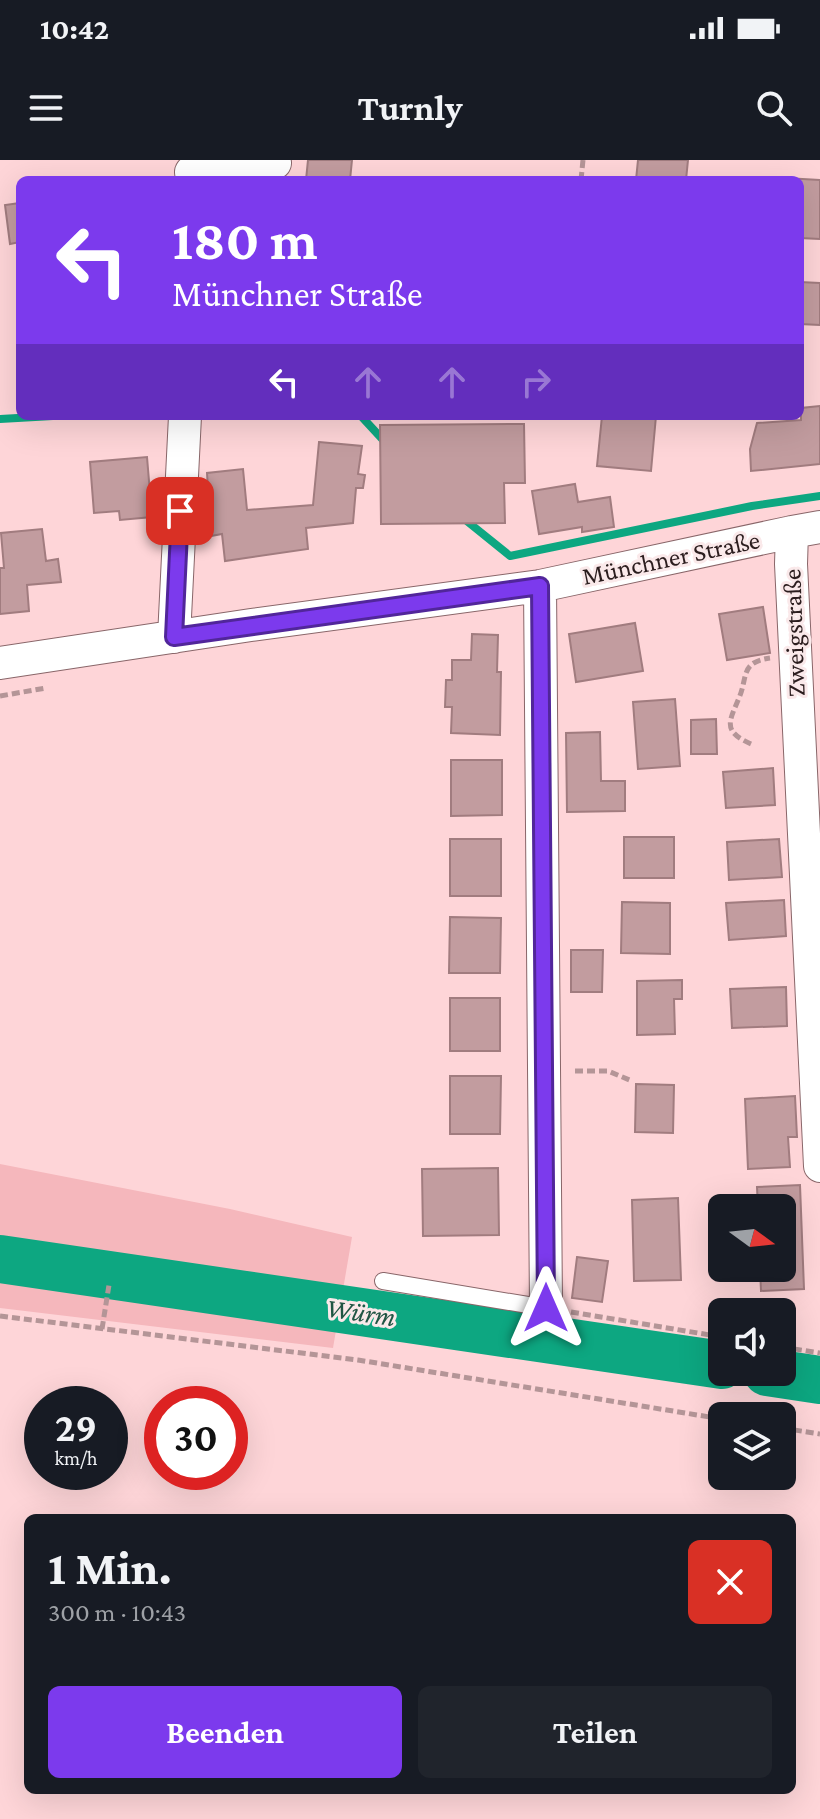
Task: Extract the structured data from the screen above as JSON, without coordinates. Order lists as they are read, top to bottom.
{
  "streets": {
    "street": ["Münchner Straße", "Zweigstraße"]
  },
  "crossings": [
    ["Münchner Straße", "Zweigstraße"]
  ],
  "water": ["Würm"],
  "north": "right",
  "page": {
    "status": "10:42",
    "header": "Turnly",
    "turn": ["180 m", "Münchner Straße"],
    "speed": "29 km/h",
    "limit": "30",
    "heading": ["1 Min.", "300 m · 10:43"],
    "buttons": ["Beenden", "Teilen"]
  }
}
